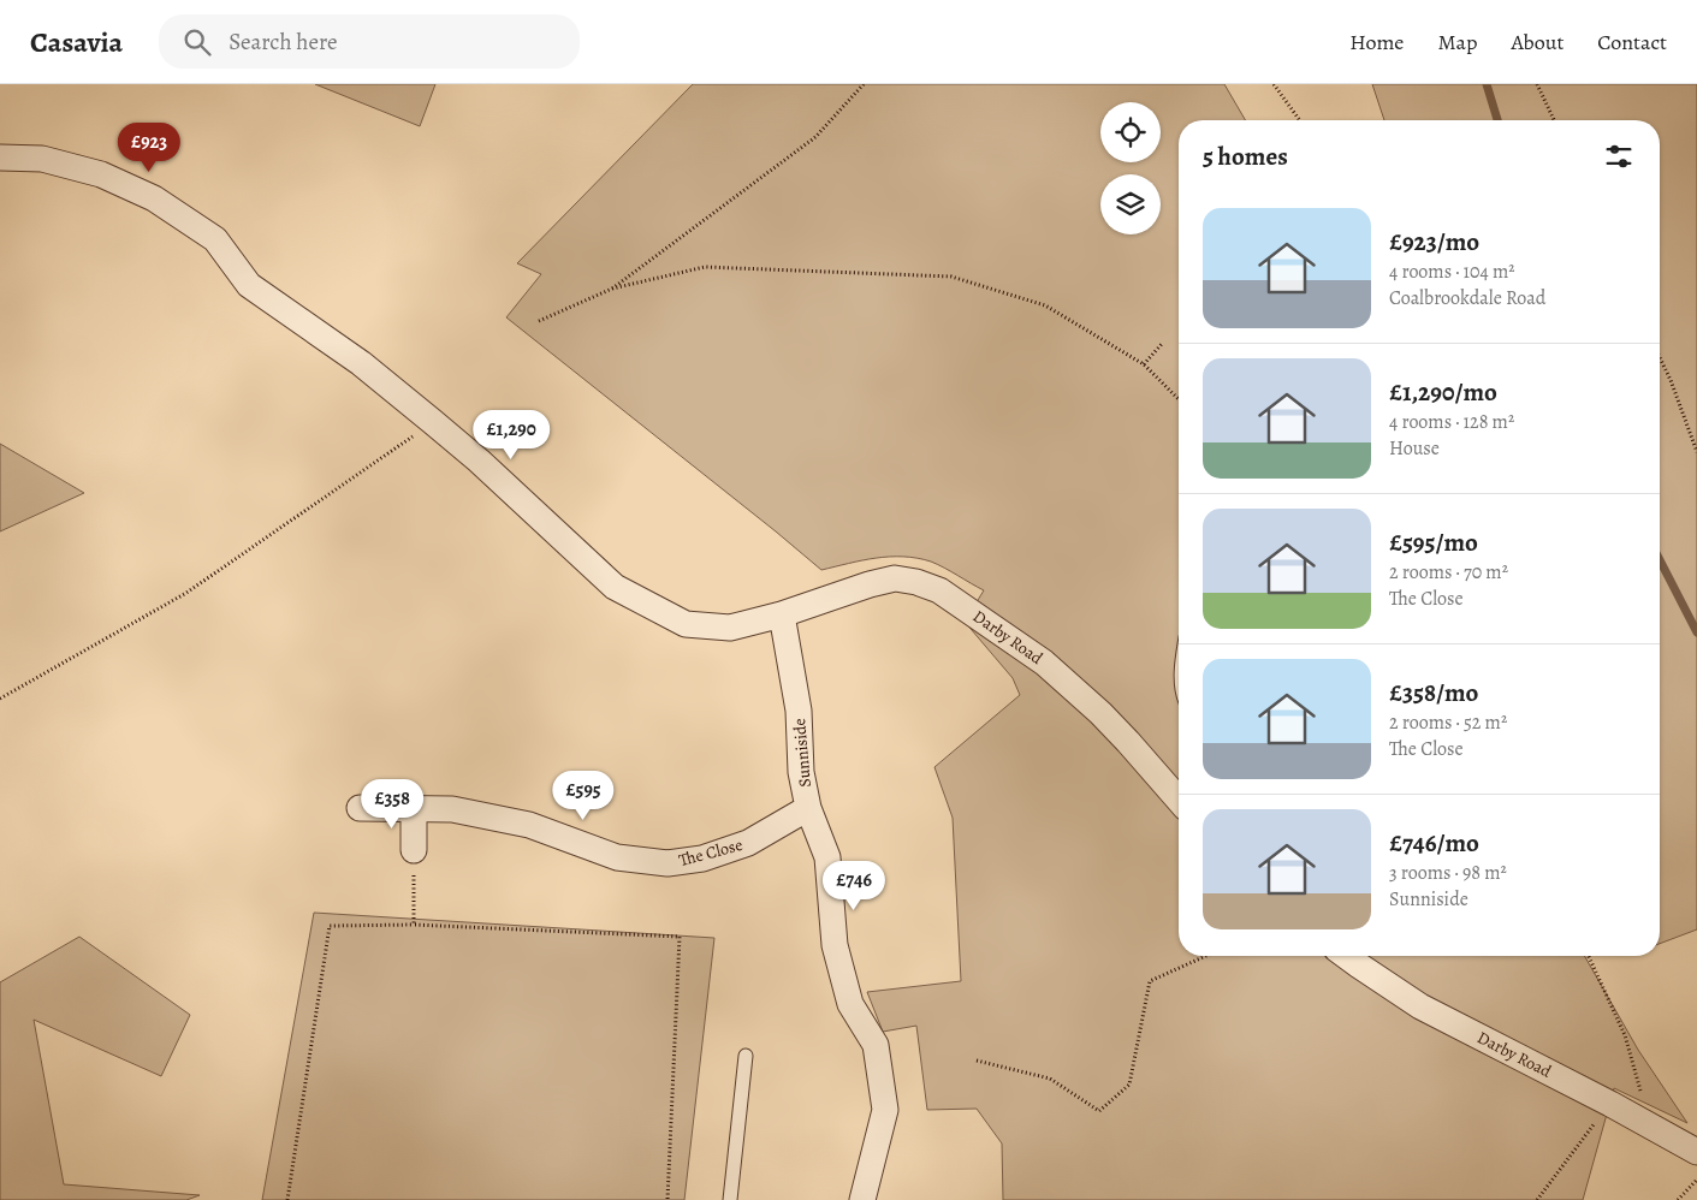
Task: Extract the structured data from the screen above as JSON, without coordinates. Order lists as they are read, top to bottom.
{
  "streets": {
    "street": ["Darby Road", "Sunniside", "The Close"]
  },
  "crossings": [
    ["Darby Road", "Sunniside"],
    ["Sunniside", "The Close"]
  ],
  "page": {
    "header": "Casavia",
    "search": "Search here",
    "nav": [
      "Home",
      "Map",
      "About",
      "Contact"
    ],
    "heading": "5 homes",
    "price": [
      "£923",
      "£1,290",
      "£595",
      "£358",
      "£746"
    ],
    "list": [
      {
        "name": "£923/mo",
        "note": "4 rooms · 104 m² · Coalbrookdale Road"
      },
      {
        "name": "£1,290/mo",
        "note": "4 rooms · 128 m² · House"
      },
      {
        "name": "£595/mo",
        "note": "2 rooms · 70 m² · The Close"
      },
      {
        "name": "£358/mo",
        "note": "2 rooms · 52 m² · The Close"
      },
      {
        "name": "£746/mo",
        "note": "3 rooms · 98 m² · Sunniside"
      }
    ]
  }
}
